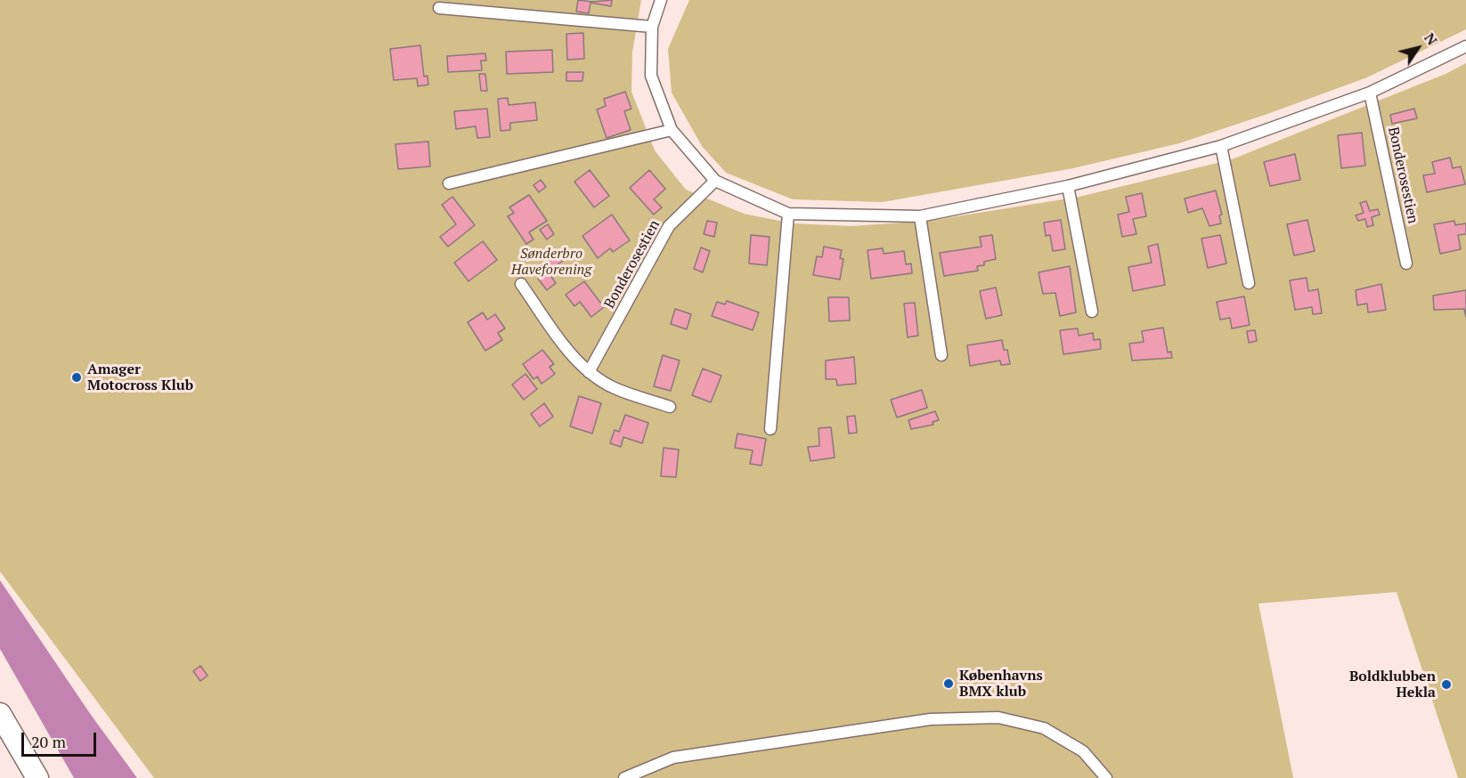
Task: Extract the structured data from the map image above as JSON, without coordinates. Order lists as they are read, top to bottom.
{
  "streets": {
    "lane": ["Bonderosestien"]
  },
  "parks": ["Sønderbro Haveforening"],
  "places": ["Amager Motocross Klub", "Københavns BMX klub", "Boldklubben Hekla"],
  "scale_bar": "20 m",
  "north": "top right"
}
